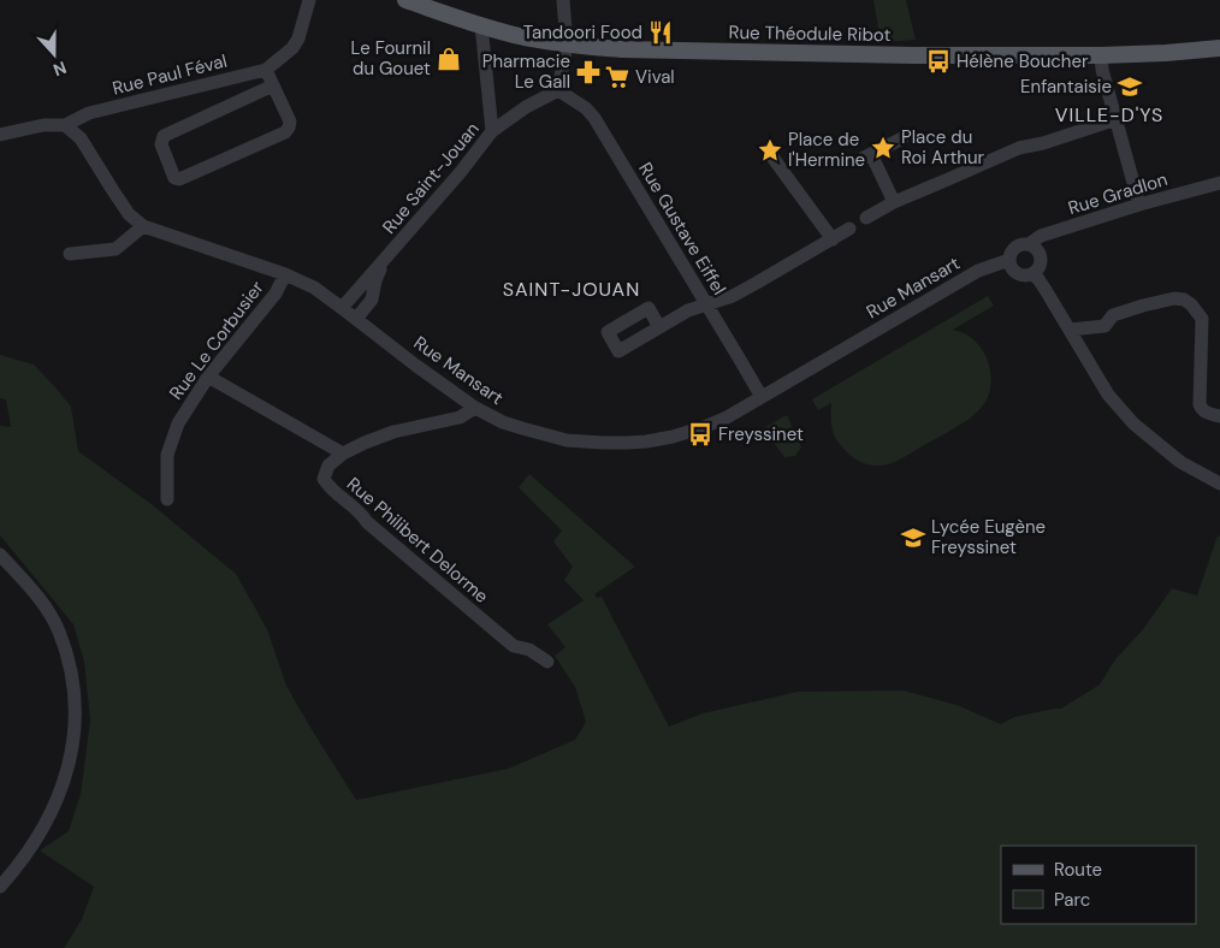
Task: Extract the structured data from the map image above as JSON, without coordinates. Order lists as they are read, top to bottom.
{
  "streets": {
    "main road": ["Rue Théodule Ribot"],
    "street": [
      "Rue Paul Féval",
      "Rue Saint-Jouan",
      "Rue Gradlon",
      "Rue Gustave Eiffel",
      "Rue Mansart",
      "Rue Le Corbusier",
      "Rue Philibert Delorme"
    ]
  },
  "crossings": [
    ["Rue Paul Féval", "Rue Mansart"],
    ["Rue Saint-Jouan", "Rue Gustave Eiffel"],
    ["Rue Saint-Jouan", "Rue Mansart"],
    ["Rue Gradlon", "Rue Mansart"],
    ["Rue Gustave Eiffel", "Rue Mansart"],
    ["Rue Mansart", "Rue Le Corbusier"],
    ["Rue Mansart", "Rue Philibert Delorme"]
  ],
  "districts": ["VILLE-D'YS", "SAINT-JOUAN"],
  "places": {
    "restaurant": ["Tandoori Food"],
    "shop": ["Le Fournil du Gouet"],
    "bus stop": ["Hélène Boucher", "Freyssinet"],
    "pharmacy": ["Pharmacie Le Gall"],
    "supermarket": ["Vival"],
    "school or university": ["Enfantaisie", "Lycée Eugène Freyssinet"],
    "place": ["Place du Roi Arthur", "Place de l'Hermine"]
  },
  "legend": ["Route", "Parc"],
  "north": "bottom"
}
